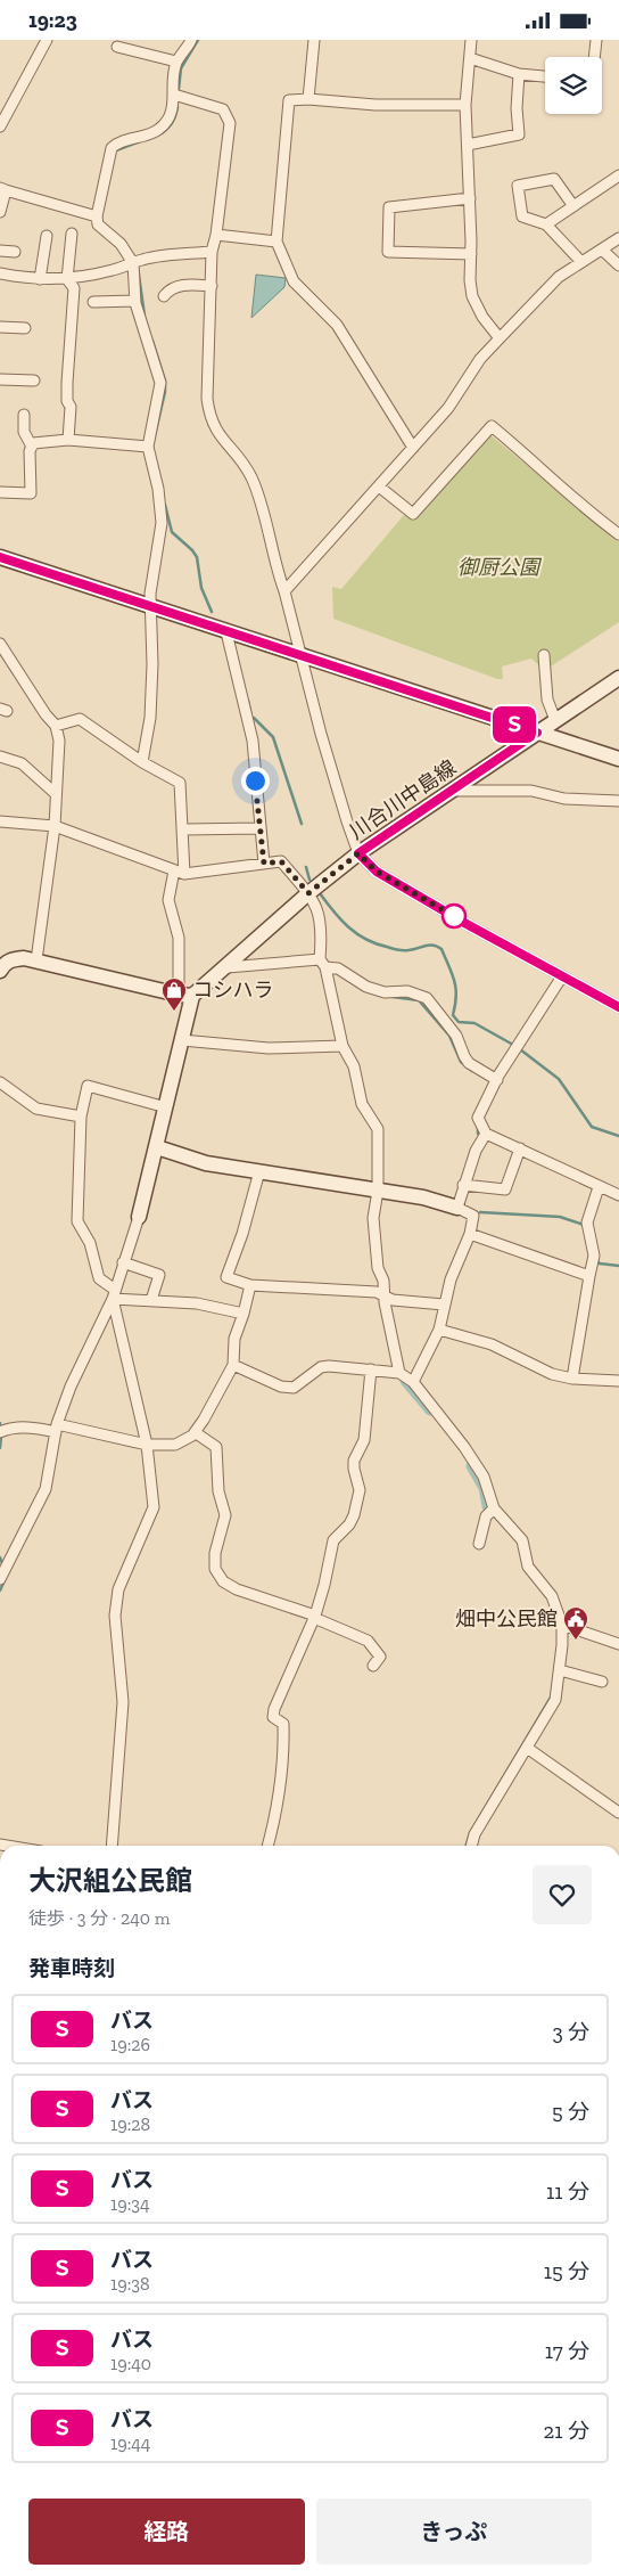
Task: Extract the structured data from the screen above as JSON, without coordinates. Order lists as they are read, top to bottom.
{
  "streets": {
    "street": ["川合川中島線"]
  },
  "parks": ["御厨公園"],
  "places": {
    "shop": ["コシハラ"],
    "public building": ["畑中公民館"]
  },
  "lines": ["bus line Ｓ"],
  "page": {
    "status": "19:23",
    "on_map": "Ｓ",
    "heading": [
      ["大沢組公民館", "徒歩 · 3 分 · 240 m"],
      "発車時刻"
    ],
    "list": [
      {
        "mark": "Ｓ",
        "name": "バス",
        "note": "19:26",
        "value": "3 分"
      },
      {
        "mark": "Ｓ",
        "name": "バス",
        "note": "19:28",
        "value": "5 分"
      },
      {
        "mark": "Ｓ",
        "name": "バス",
        "note": "19:34",
        "value": "11 分"
      },
      {
        "mark": "Ｓ",
        "name": "バス",
        "note": "19:38",
        "value": "15 分"
      },
      {
        "mark": "Ｓ",
        "name": "バス",
        "note": "19:40",
        "value": "17 分"
      },
      {
        "mark": "Ｓ",
        "name": "バス",
        "note": "19:44",
        "value": "21 分"
      }
    ],
    "buttons": ["経路", "きっぷ"]
  }
}
